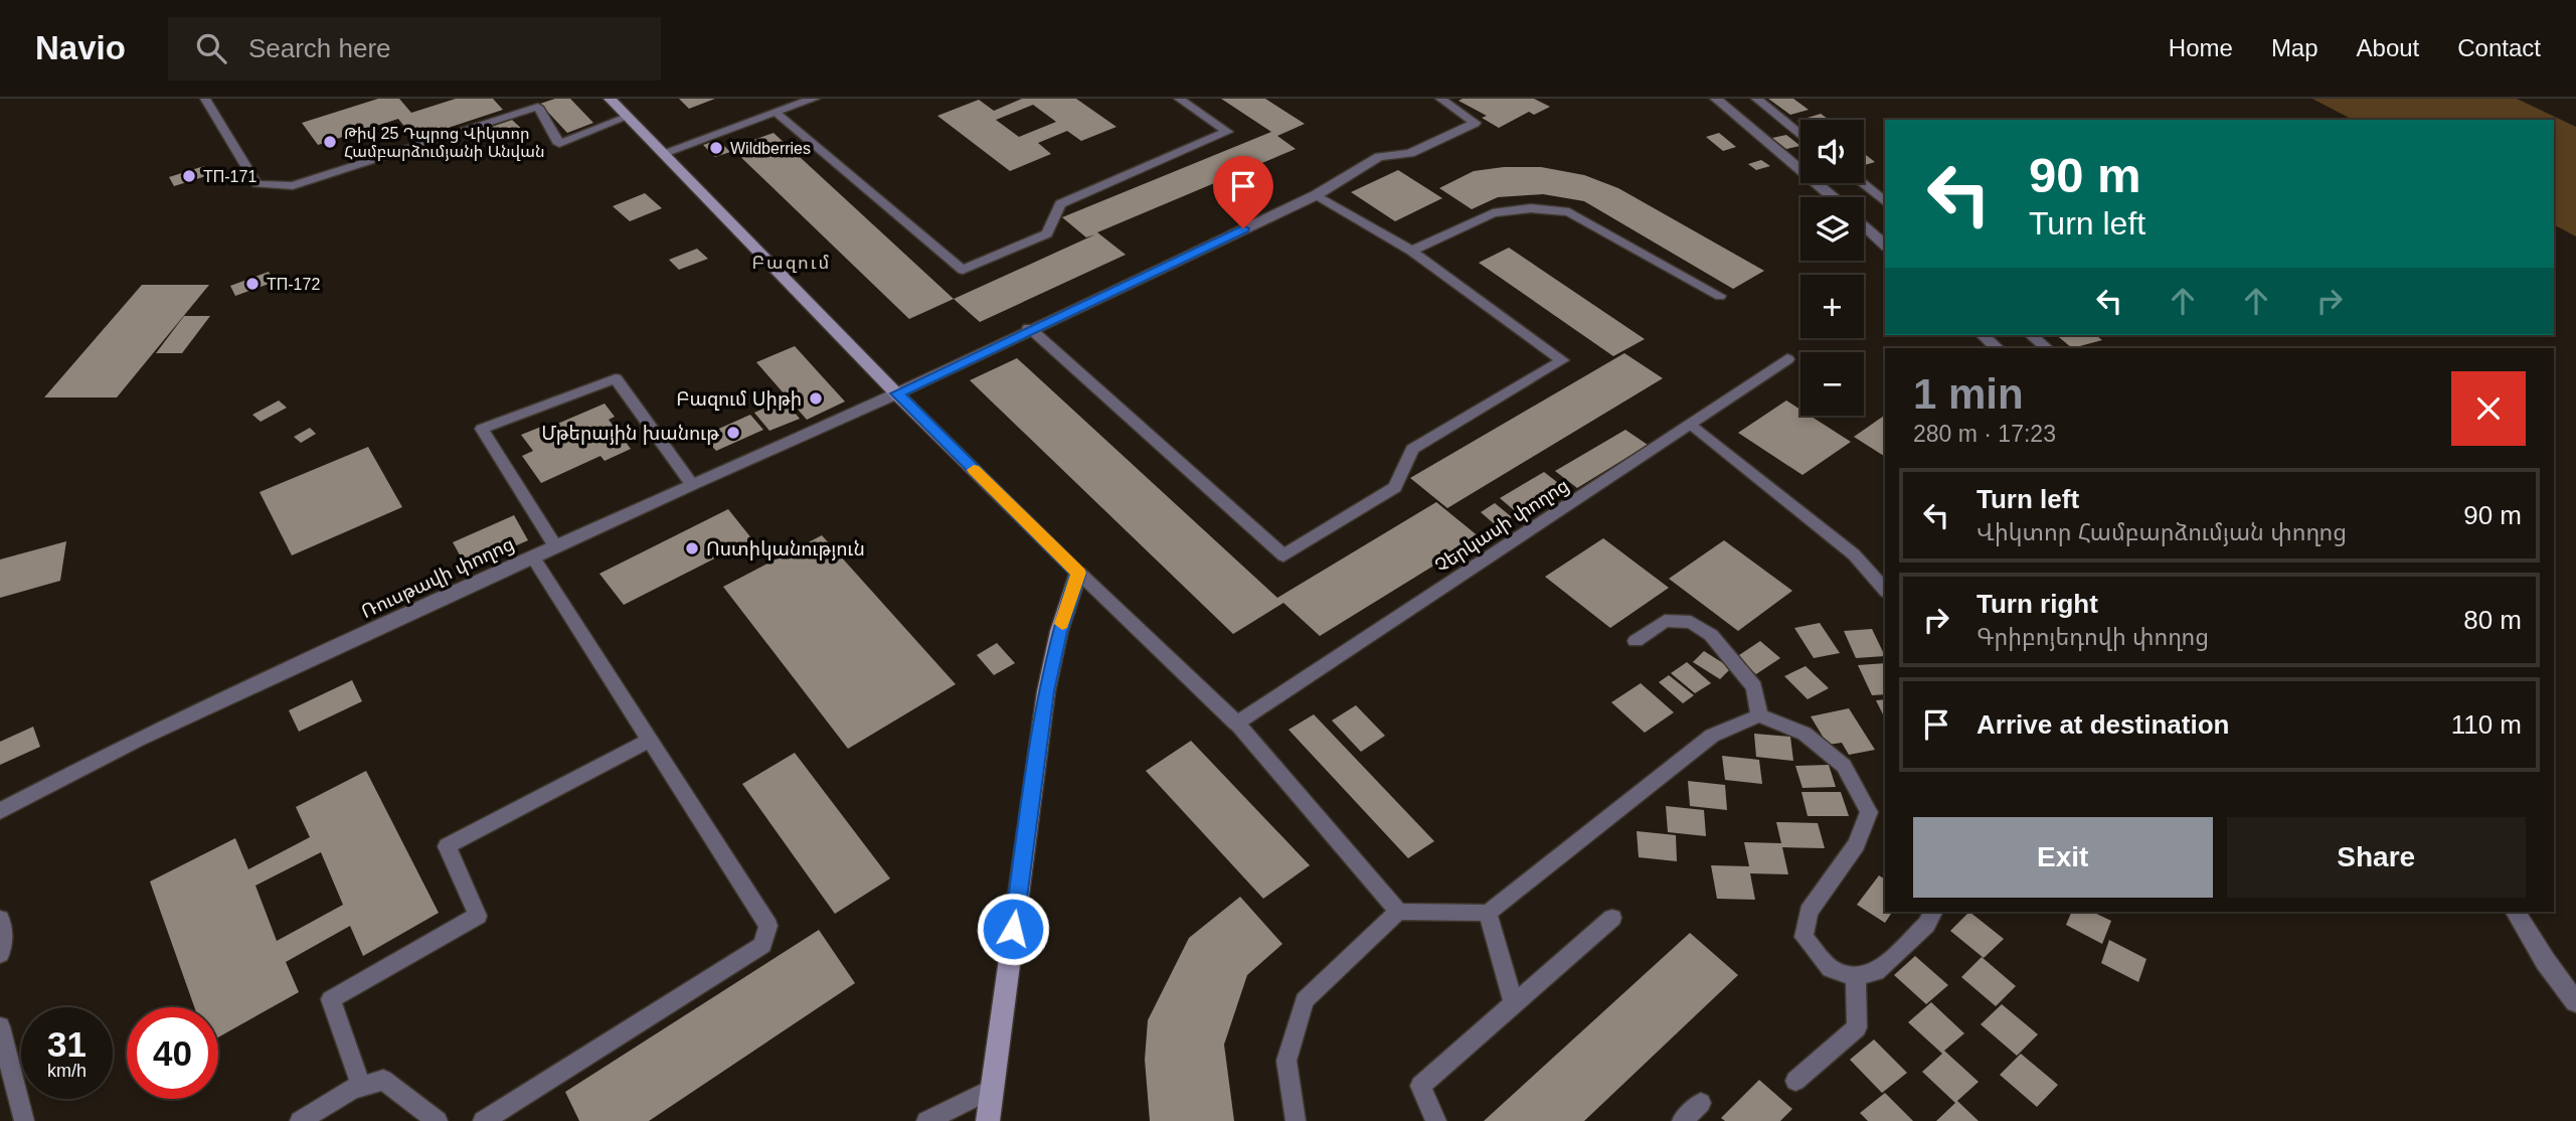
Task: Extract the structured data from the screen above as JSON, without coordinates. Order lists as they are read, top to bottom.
{
  "streets": {
    "street": ["Չերկասի փողոց", "Ռուսթավի փողոց"]
  },
  "districts": ["Բազում"],
  "places": [
    "Թիվ 25 Դպրոց Վիկտոր Համբարձումյանի Անվան",
    "Wildberries",
    "ТП-171",
    "ТП-172",
    "Բազում Սիթի",
    "Մթերային խանութ",
    "Ոստիկանություն"
  ],
  "page": {
    "header": "Navio",
    "search": "Search here",
    "nav": [
      "Home",
      "Map",
      "About",
      "Contact"
    ],
    "map_buttons": ["+", "−"],
    "turn": ["90 m", "Turn left"],
    "heading": ["1 min", "280 m · 17:23"],
    "list": [
      {
        "name": "Turn left",
        "note": "Վիկտոր Համբարձումյան փողոց",
        "value": "90 m"
      },
      {
        "name": "Turn right",
        "note": "Գրիբոյեդովի փողոց",
        "value": "80 m"
      },
      {
        "name": "Arrive at destination",
        "value": "110 m"
      }
    ],
    "buttons": ["Exit", "Share"],
    "speed": "31 km/h",
    "limit": "40"
  }
}
